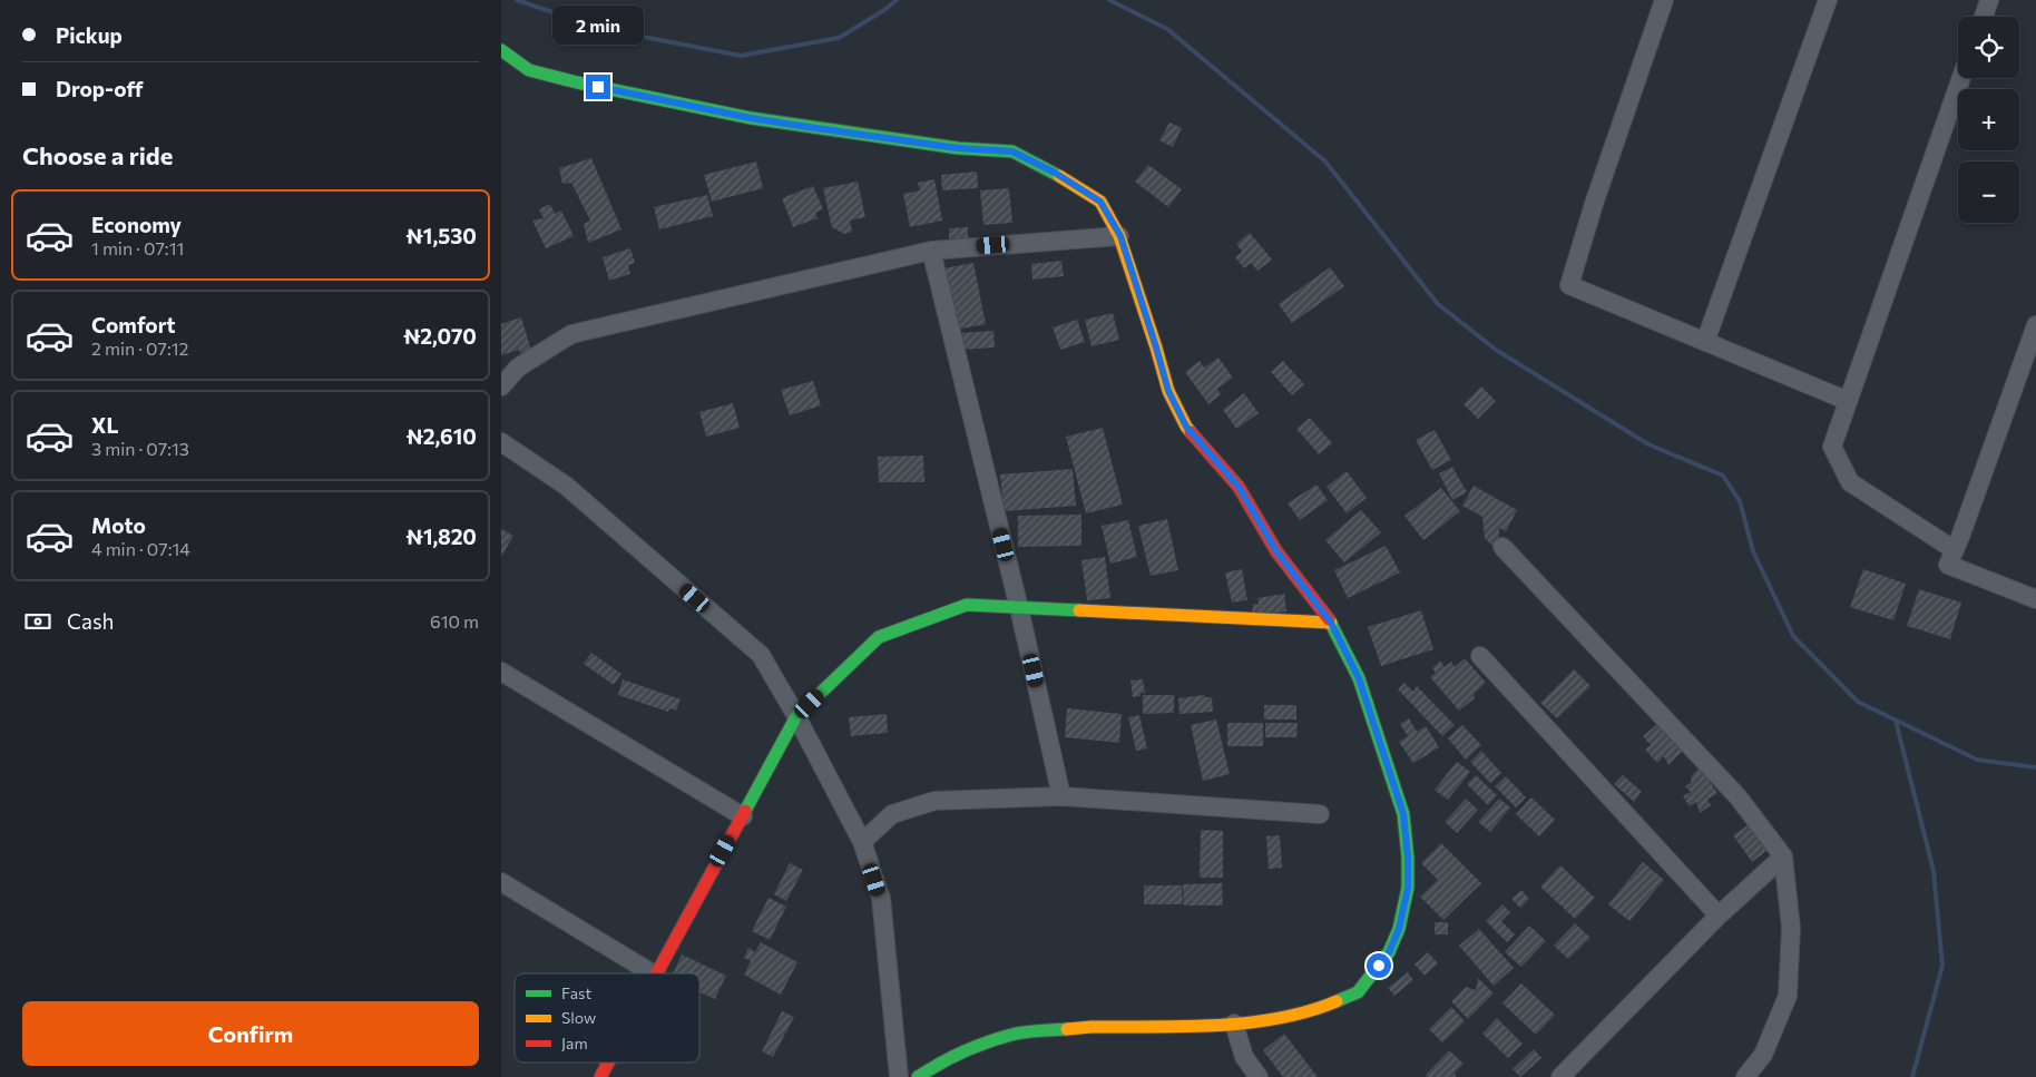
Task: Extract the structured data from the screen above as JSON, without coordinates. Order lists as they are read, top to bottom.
{
  "legend": ["Fast", "Slow", "Jam"],
  "page": {
    "banner": ["Pickup", "Drop-off"],
    "bubble": "2 min",
    "map_buttons": ["+", "−"],
    "heading": "Choose a ride",
    "list": [
      {
        "name": "Economy",
        "note": "1 min · 07:11",
        "value": "₦1,530"
      },
      {
        "name": "Comfort",
        "note": "2 min · 07:12",
        "value": "₦2,070"
      },
      {
        "name": "XL",
        "note": "3 min · 07:13",
        "value": "₦2,610"
      },
      {
        "name": "Moto",
        "note": "4 min · 07:14",
        "value": "₦1,820"
      }
    ],
    "pay": ["Cash", "610 m"],
    "buttons": "Confirm"
  }
}
